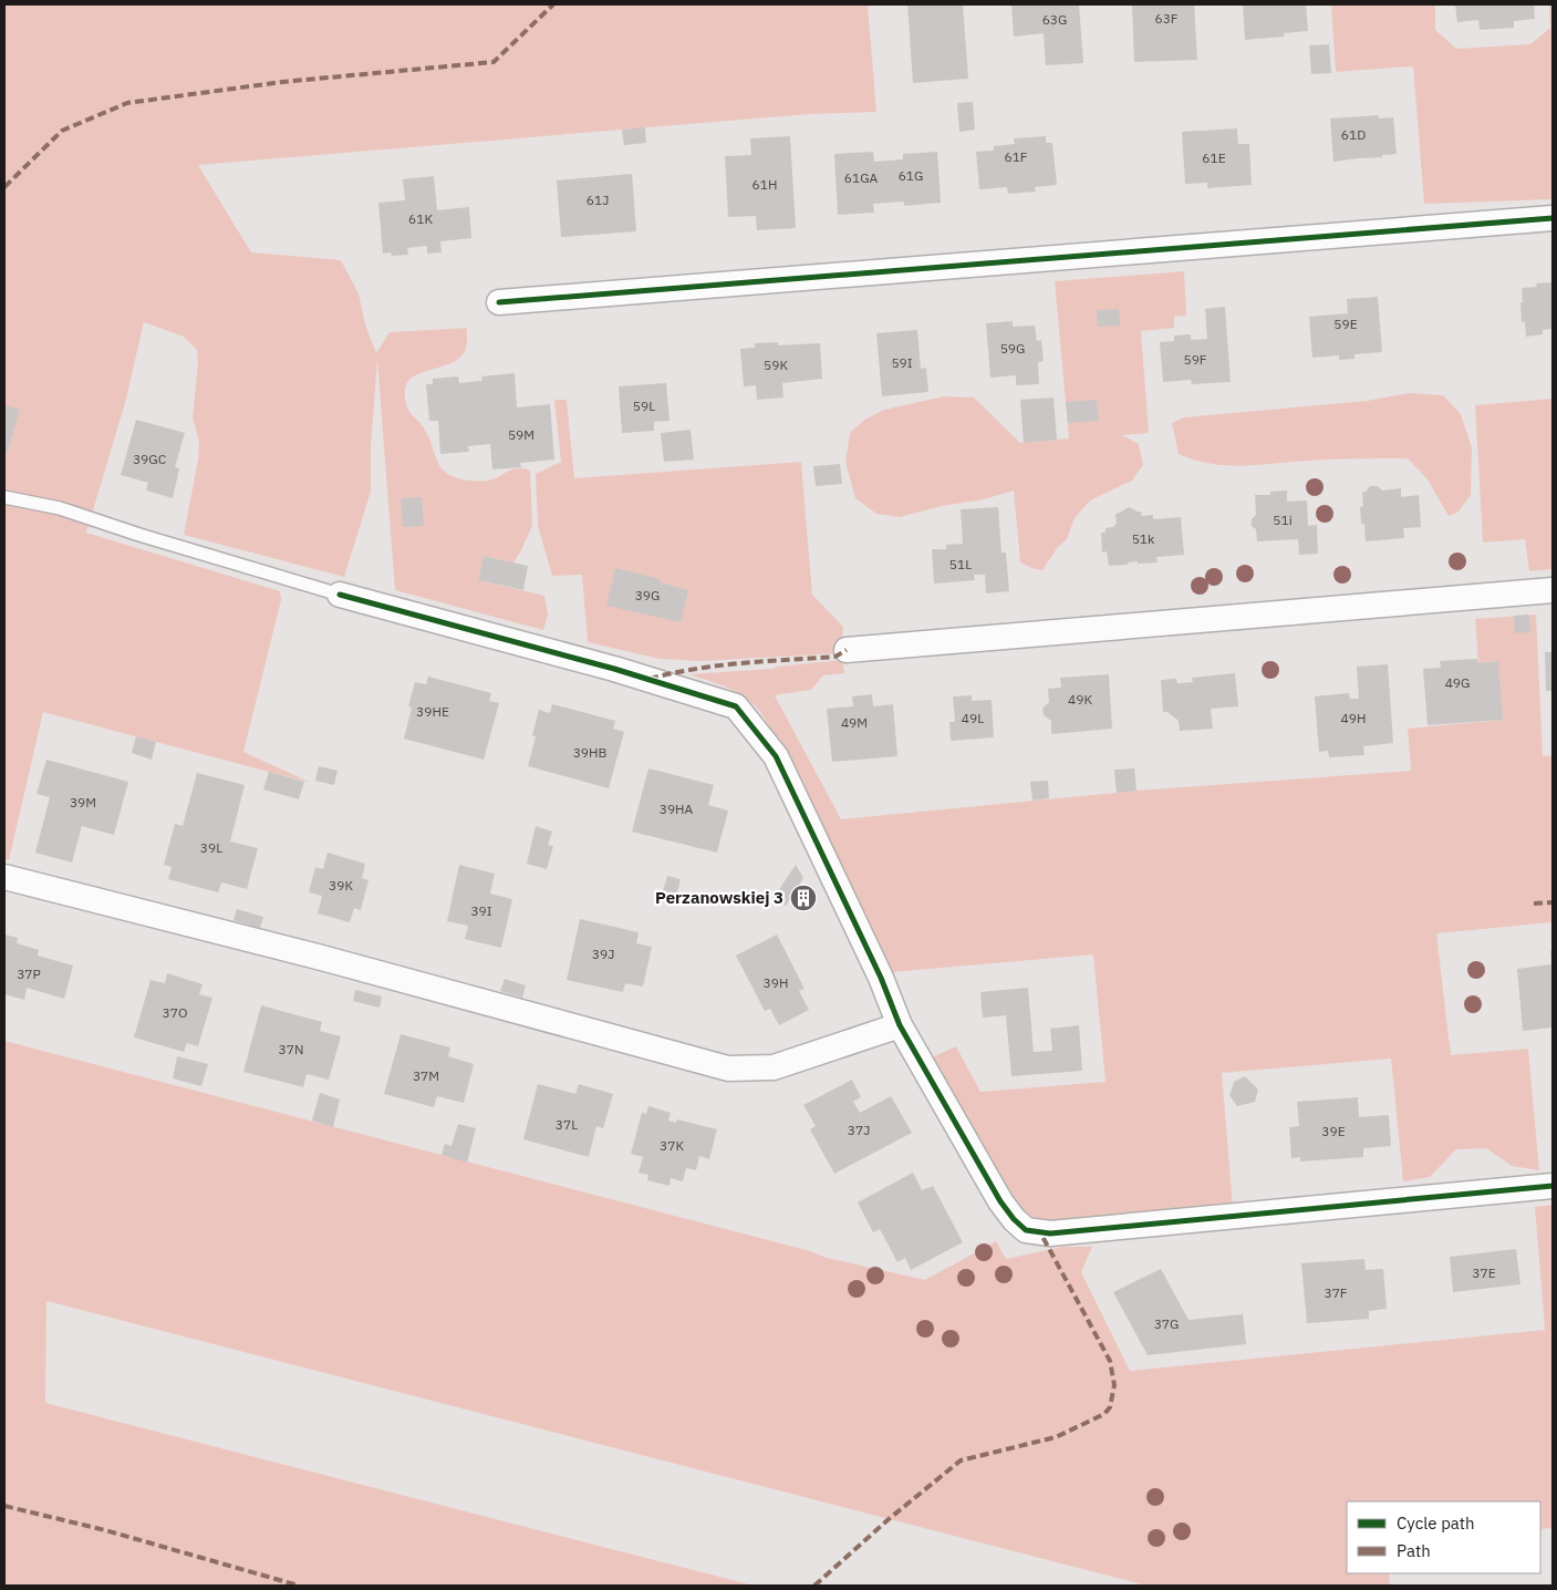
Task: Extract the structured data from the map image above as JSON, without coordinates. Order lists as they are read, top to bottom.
{
  "places": {
    "building": ["Perzanowskiej 3"]
  },
  "house_numbers": [
    "63F",
    "63G",
    "61D",
    "61F",
    "61E",
    "61G",
    "61GA",
    "61H",
    "61J",
    "61K",
    "59E",
    "59G",
    "59F",
    "59I",
    "59K",
    "59L",
    "59M",
    "39GC",
    "51i",
    "51k",
    "51L",
    "39G",
    "49G",
    "49K",
    "39HE",
    "49L",
    "49H",
    "49M",
    "39HB",
    "39M",
    "39HA",
    "39L",
    "39K",
    "39I",
    "39J",
    "37P",
    "39H",
    "37O",
    "37N",
    "37M",
    "37L",
    "37J",
    "39E",
    "37K",
    "37E",
    "37F",
    "37G"
  ],
  "legend": ["Cycle path", "Path"]
}
